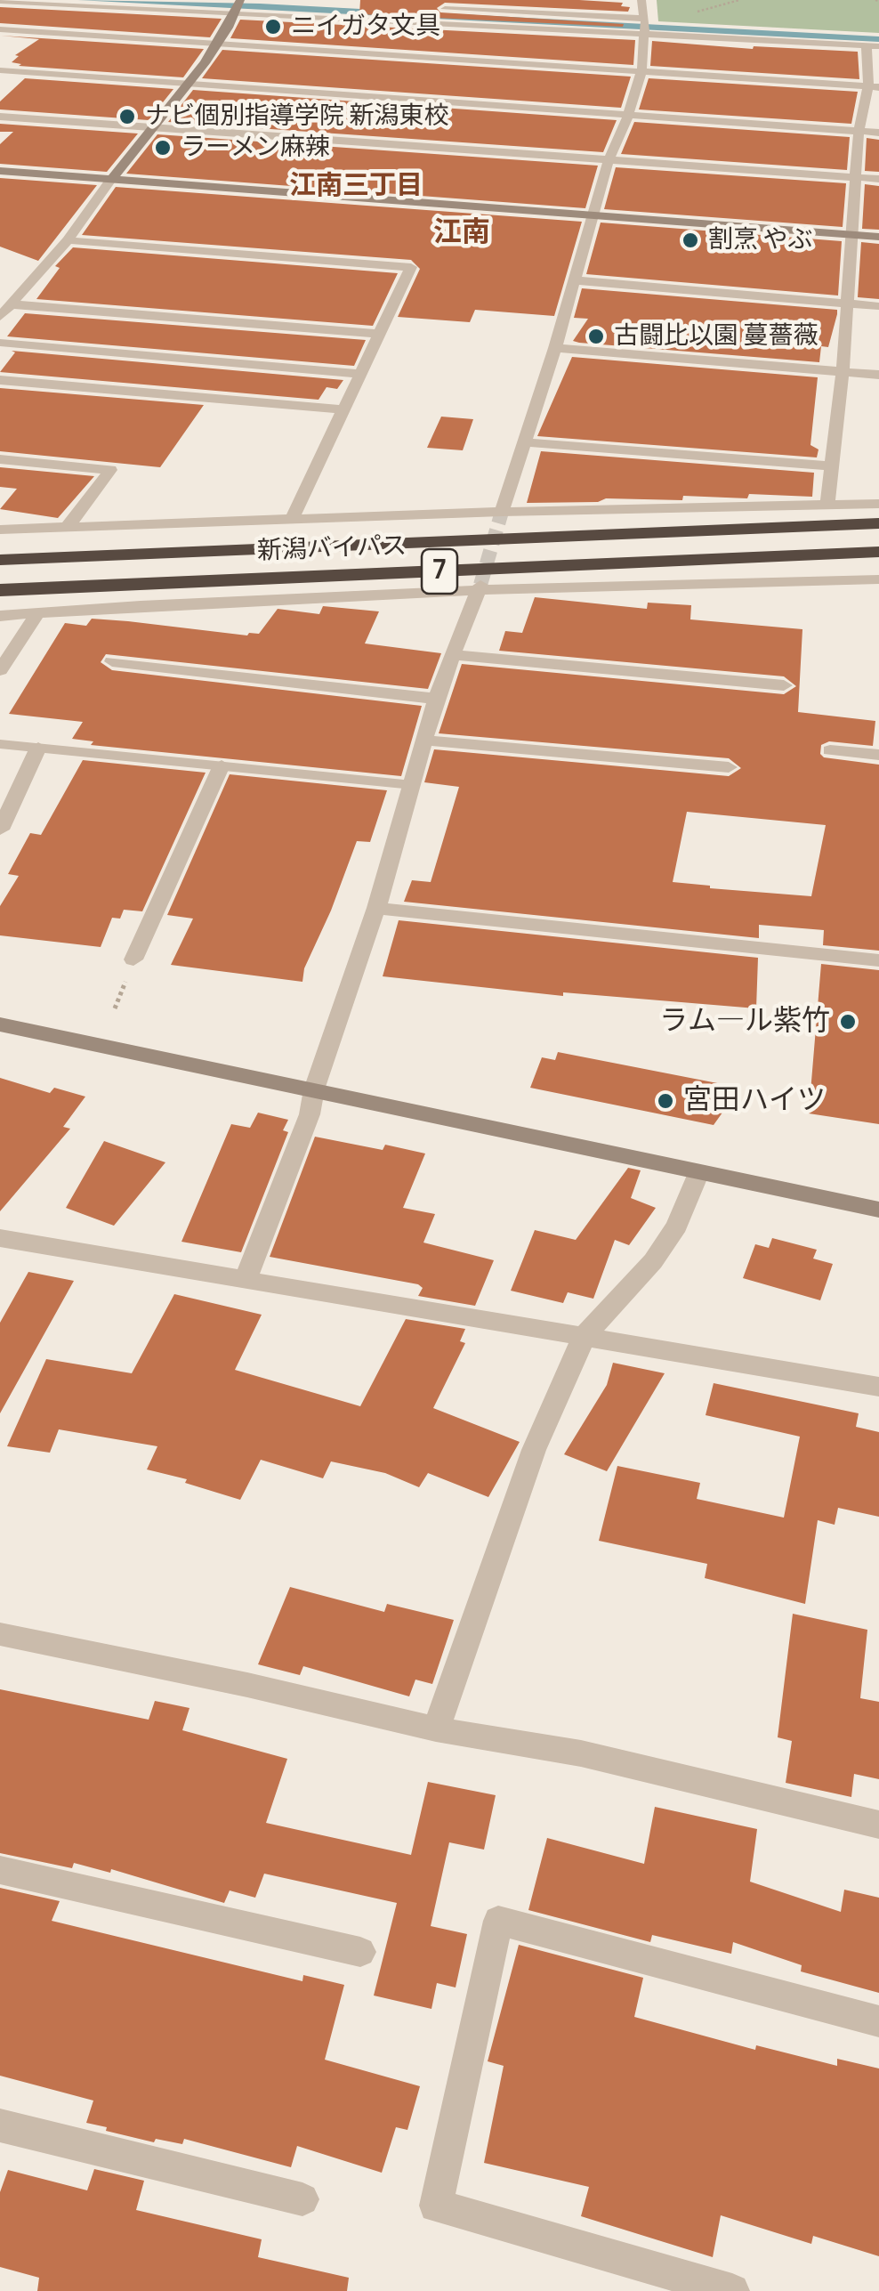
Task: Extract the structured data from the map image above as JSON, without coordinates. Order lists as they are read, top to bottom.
{
  "streets": {
    "highway": ["新潟バイパス", "7"]
  },
  "districts": ["江南三丁目", "江南"],
  "places": [
    "ニイガタ文具",
    "ナビ個別指導学院 新潟東校",
    "ラーメン麻辣",
    "割烹 やぶ",
    "古闘比以園 蔓薔薇",
    "ラム―ル紫竹",
    "宮田ハイツ"
  ]
}
